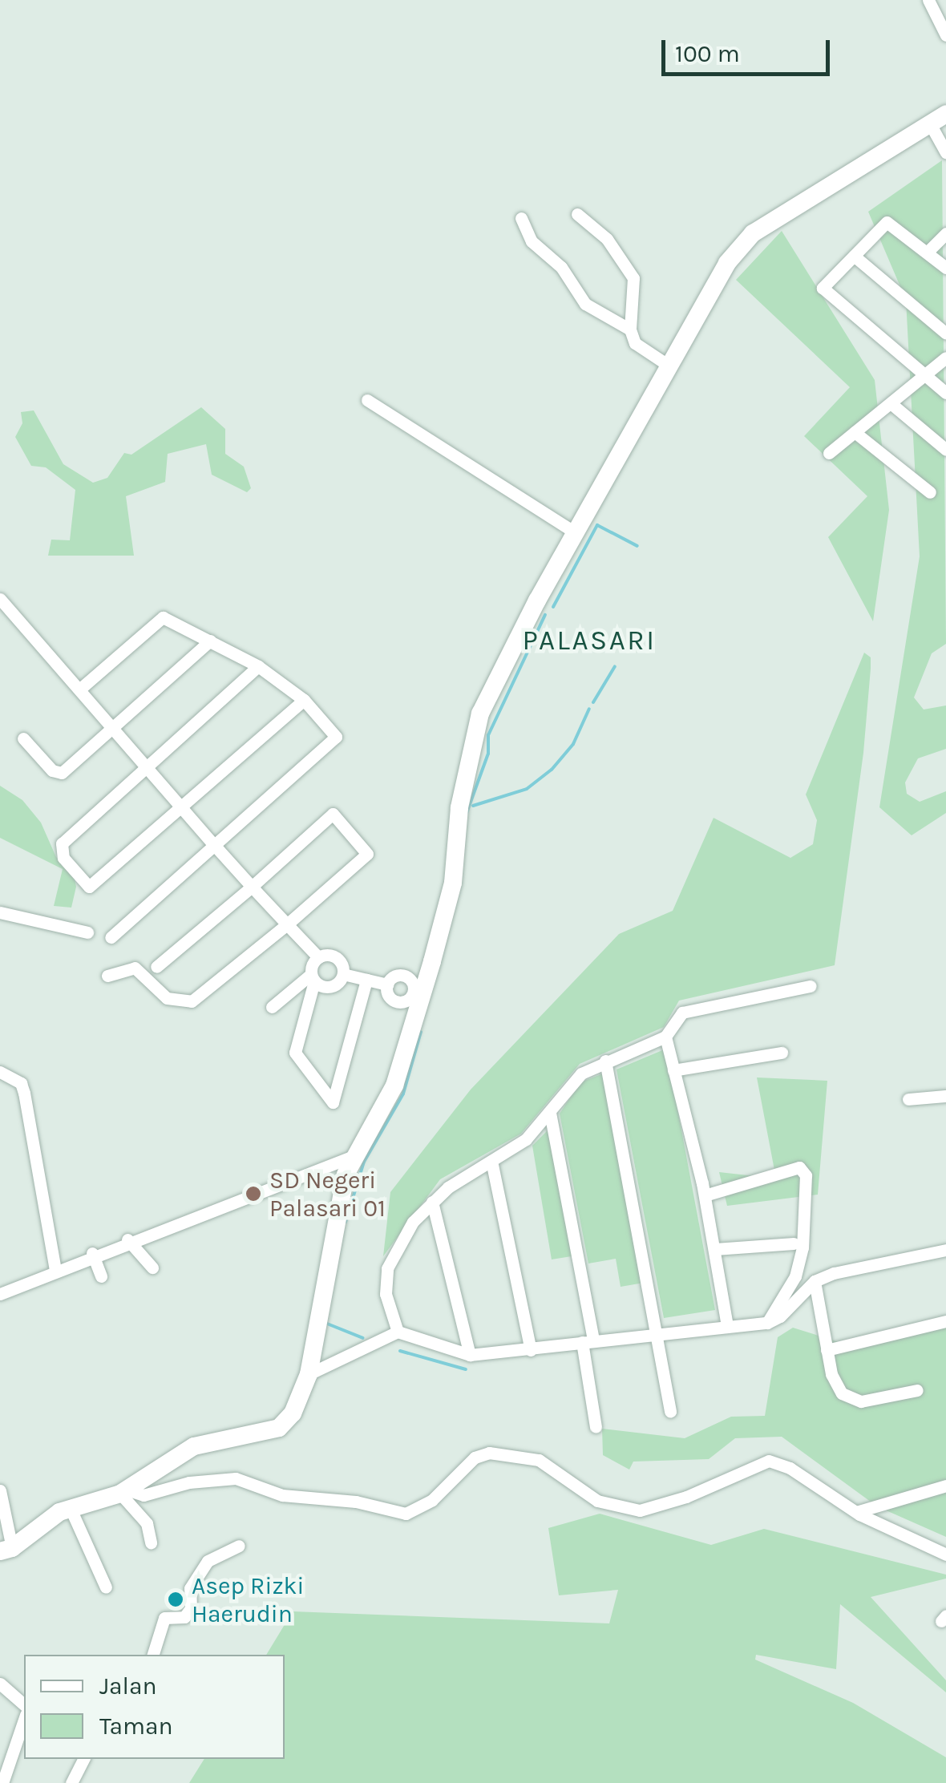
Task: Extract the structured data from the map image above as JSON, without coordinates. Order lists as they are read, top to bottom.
{
  "districts": ["PALASARI"],
  "places": ["SD Negeri Palasari 01", "Asep Rizki Haerudin"],
  "legend": ["Jalan", "Taman"],
  "scale_bar": "100 m"
}
